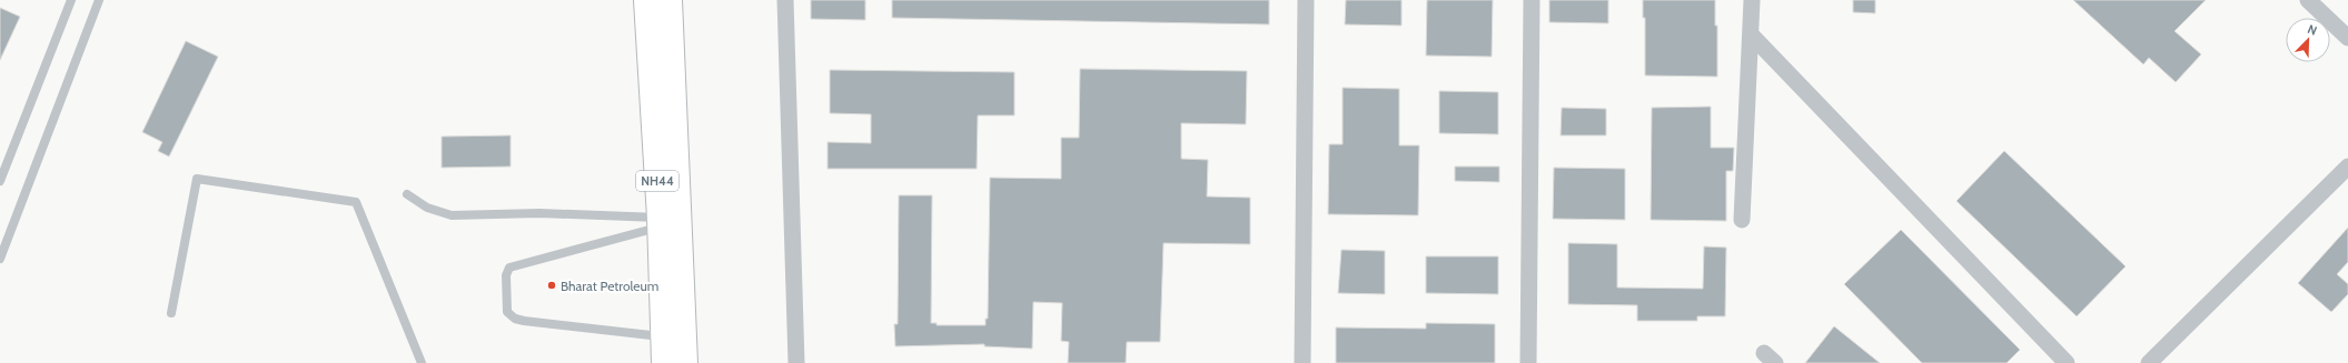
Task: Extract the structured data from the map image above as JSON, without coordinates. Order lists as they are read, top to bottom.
{
  "streets": {
    "highway": ["NH44"]
  },
  "places": ["Bharat Petroleum"],
  "north": "top right"
}
